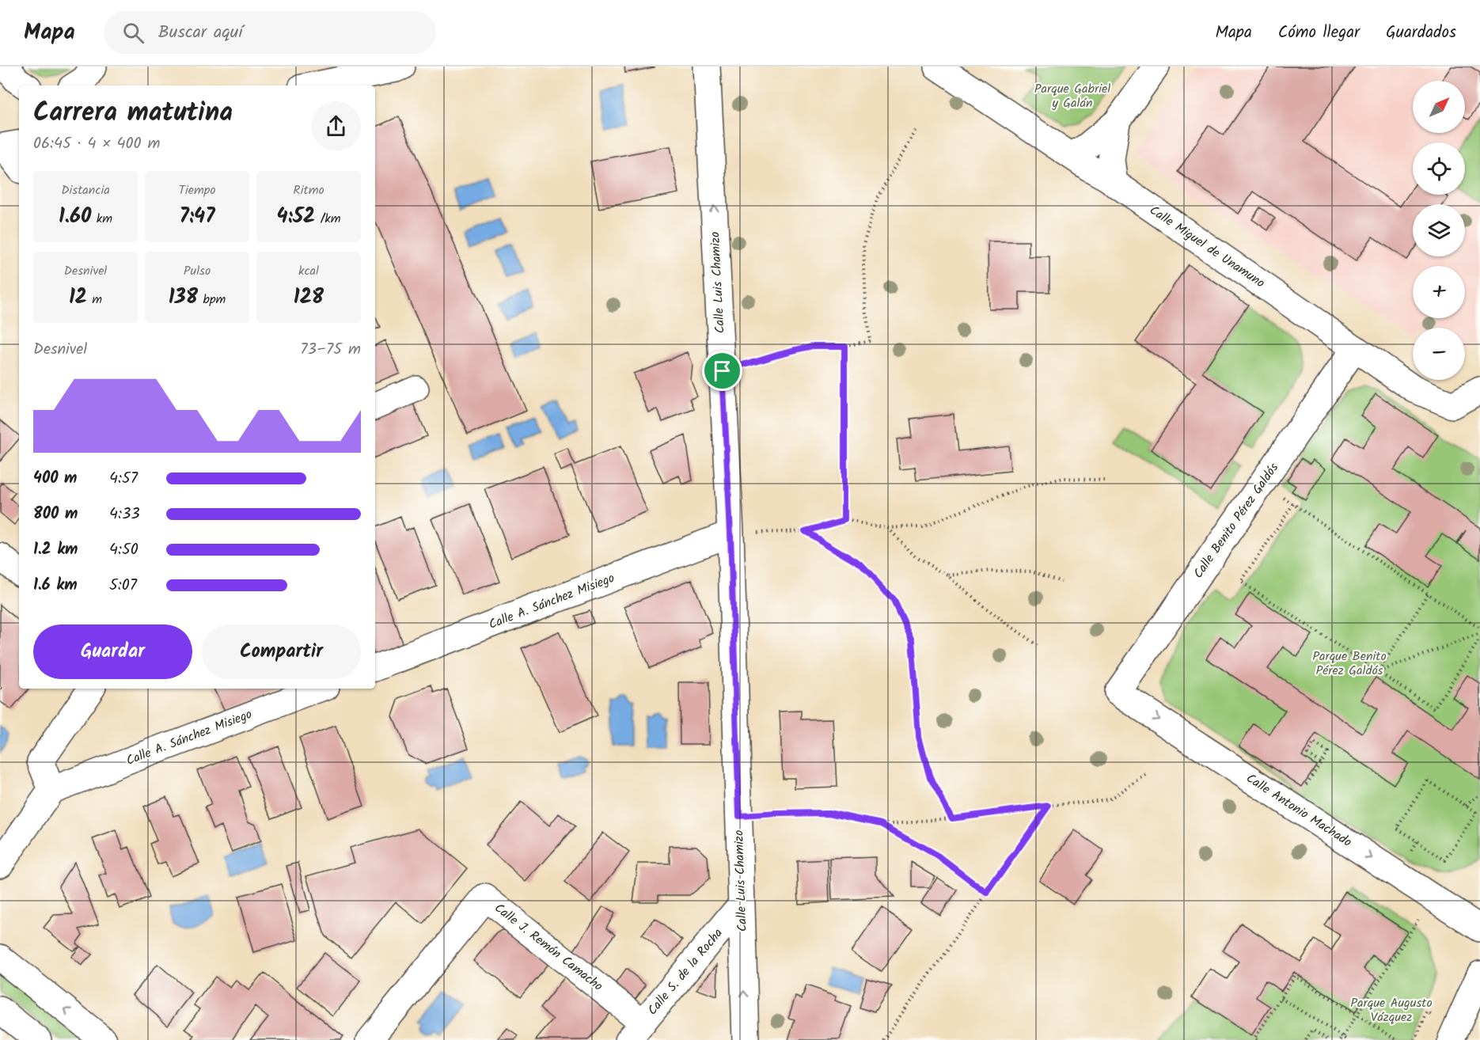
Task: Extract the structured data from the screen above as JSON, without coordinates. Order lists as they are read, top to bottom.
{
  "streets": {
    "main road": [
      "Calle Miguel de Unamuno",
      "Calle Luis Chamizo",
      "Calle Benito Pérez Galdós",
      "Calle A. Sánchez Misiego",
      "Calle Antonio Machado",
      "Calle J. Remón Camacho",
      "Calle S. de la Rocha"
    ]
  },
  "crossings": [
    ["Calle Miguel de Unamuno", "Calle Benito Pérez Galdós"],
    ["Calle Luis Chamizo", "Calle A. Sánchez Misiego"],
    ["Calle Luis Chamizo", "Calle S. de la Rocha"],
    ["Calle Benito Pérez Galdós", "Calle Antonio Machado"],
    ["Calle J. Remón Camacho", "Calle S. de la Rocha"]
  ],
  "one_way": ["Calle Luis Chamizo", "Calle Antonio Machado"],
  "parks": ["Parque Gabriel y Galán", "Parque Benito Pérez Galdós", "Parque Augusto Vázquez"],
  "north": "top right",
  "page": {
    "header": "Mapa",
    "search": "Buscar aquí",
    "nav": ["Mapa", "Cómo llegar", "Guardados"],
    "map_buttons": ["+", "−"],
    "heading": ["Carrera matutina", "06:45 · 4 × 400 m"],
    "stats": [
      ["Distancia", "1.60 km"],
      ["Tiempo", "7:47"],
      ["Ritmo", "4:52 /km"],
      ["Desnivel", "12 m"],
      ["Pulso", "138 bpm"],
      ["kcal", "128"]
    ],
    "chart": ["Desnivel", "73–75 m"],
    "list": [
      {
        "name": "400 m",
        "note": "4:57"
      },
      {
        "name": "800 m",
        "note": "4:33"
      },
      {
        "name": "1.2 km",
        "note": "4:50"
      },
      {
        "name": "1.6 km",
        "note": "5:07"
      }
    ],
    "buttons": ["Guardar", "Compartir"]
  }
}
